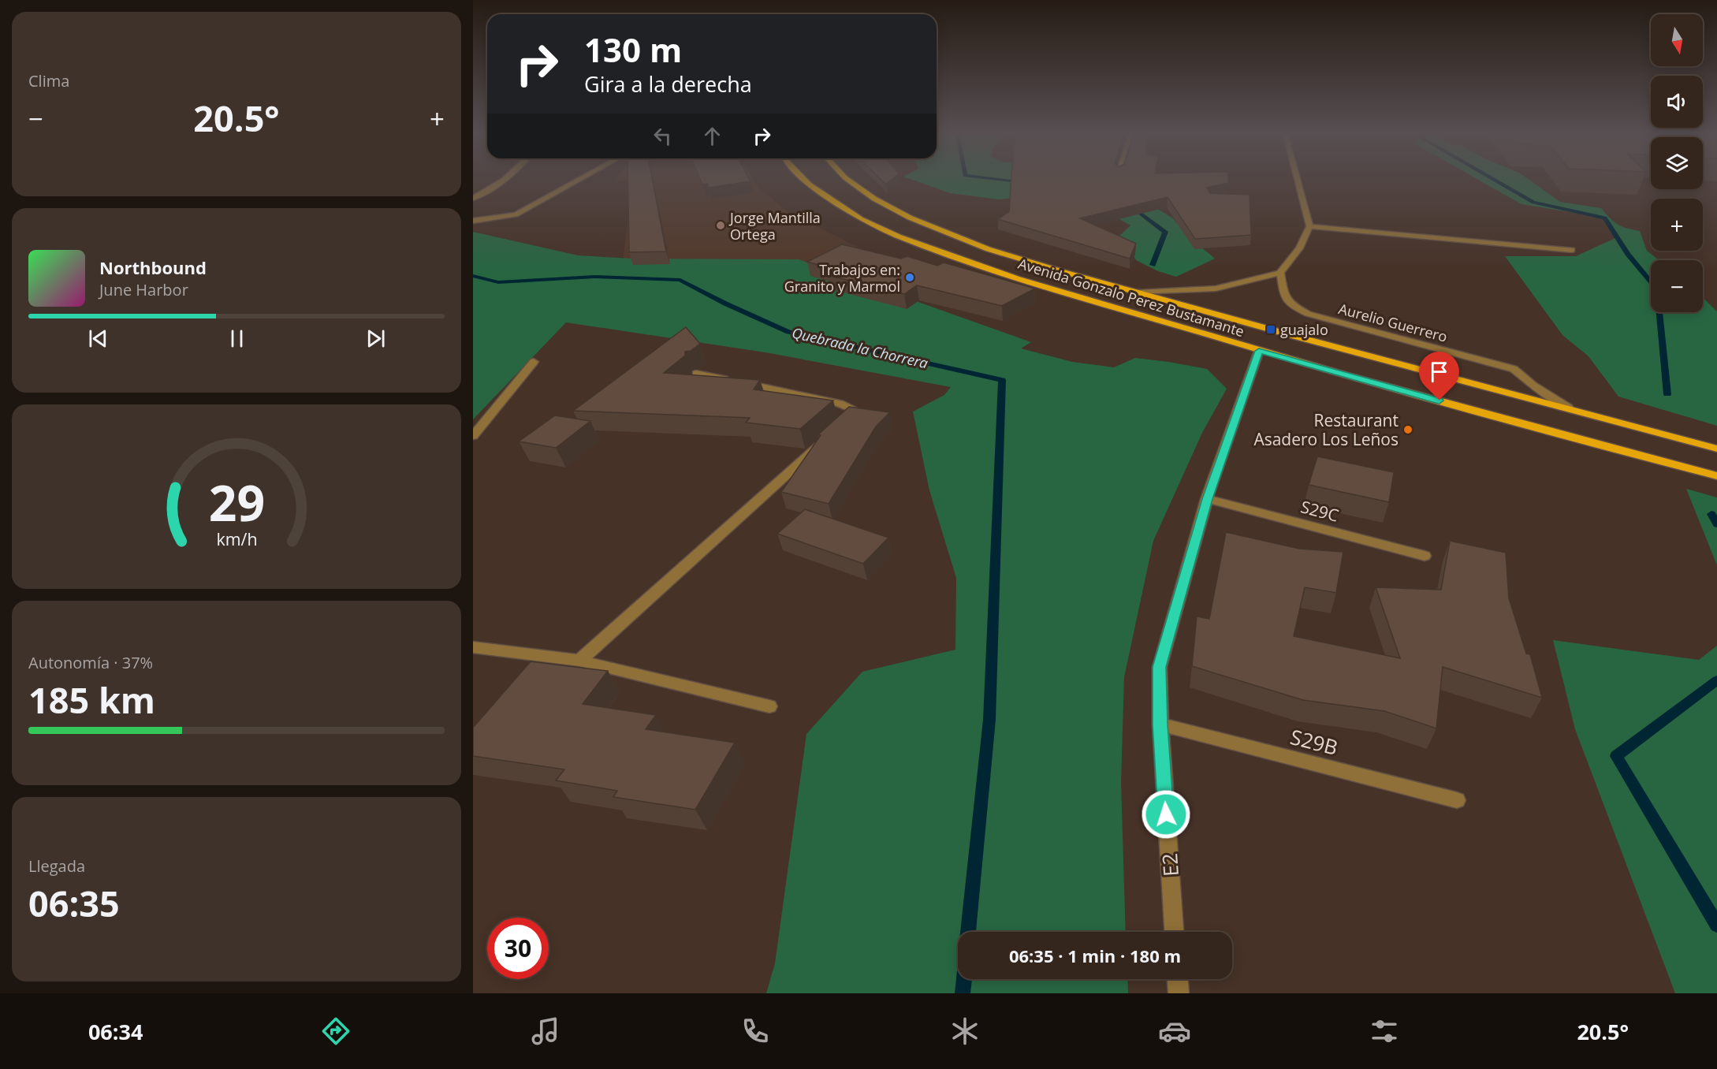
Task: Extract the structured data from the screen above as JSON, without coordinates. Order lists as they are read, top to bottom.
{
  "streets": {
    "main road": ["Avenida Gonzalo Perez Bustamante"],
    "street": [
      "Aurelio Guerrero",
      "S29C",
      "S29B",
      "E2"
    ]
  },
  "crossings": [
    ["Avenida Gonzalo Perez Bustamante", "Aurelio Guerrero"],
    ["Avenida Gonzalo Perez Bustamante", "E2"],
    ["S29C", "E2"],
    ["S29B", "E2"]
  ],
  "water": ["Quebrada la Chorrera"],
  "places": {
    "other": ["Jorge Mantilla Ortega", "Trabajos en: Granito y Marmol", "Restaurant Asadero Los Leños"],
    "transit": ["guajalo"]
  },
  "north": "bottom",
  "page": {
    "tile": [
      "Clima",
      ["Autonomía · 37%", "185 km"],
      ["Llegada", "06:35"]
    ],
    "map_buttons": ["+", "−"],
    "turn": ["130 m", "Gira a la derecha"],
    "heat": ["−", "20.5°", "+"],
    "song": ["Northbound", "June Harbor"],
    "limit": "30",
    "trip": "06:35 · 1 min · 180 m",
    "tabs": ["06:34", "20.5°"],
    "gauge": ["29", "km/h"]
  }
}
